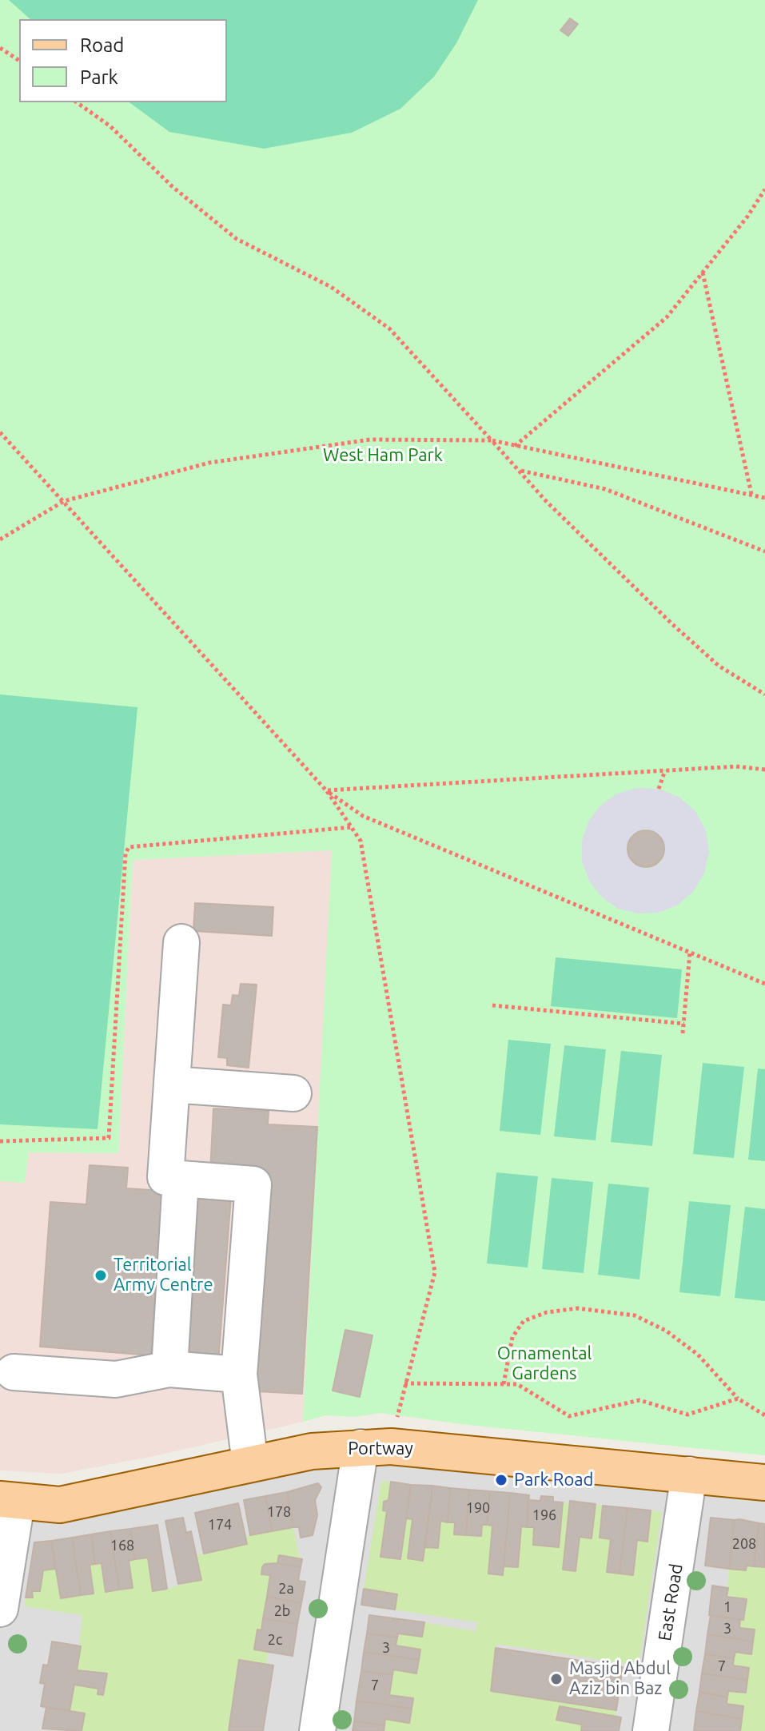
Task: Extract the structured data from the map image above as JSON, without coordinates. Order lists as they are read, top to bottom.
{
  "streets": {
    "main road": ["Portway"],
    "street": ["East Road"]
  },
  "crossings": [
    ["Portway", "East Road"]
  ],
  "parks": ["West Ham Park", "Ornamental Gardens"],
  "places": ["Territorial Army Centre", "Park Road", "Masjid Abdul Aziz bin Baz"],
  "house_numbers": [
    "190",
    "178",
    "196",
    "174",
    "208",
    "168",
    "2a",
    "1",
    "2b",
    "3",
    "2c",
    "3",
    "7",
    "7"
  ],
  "legend": ["Road", "Park"]
}
